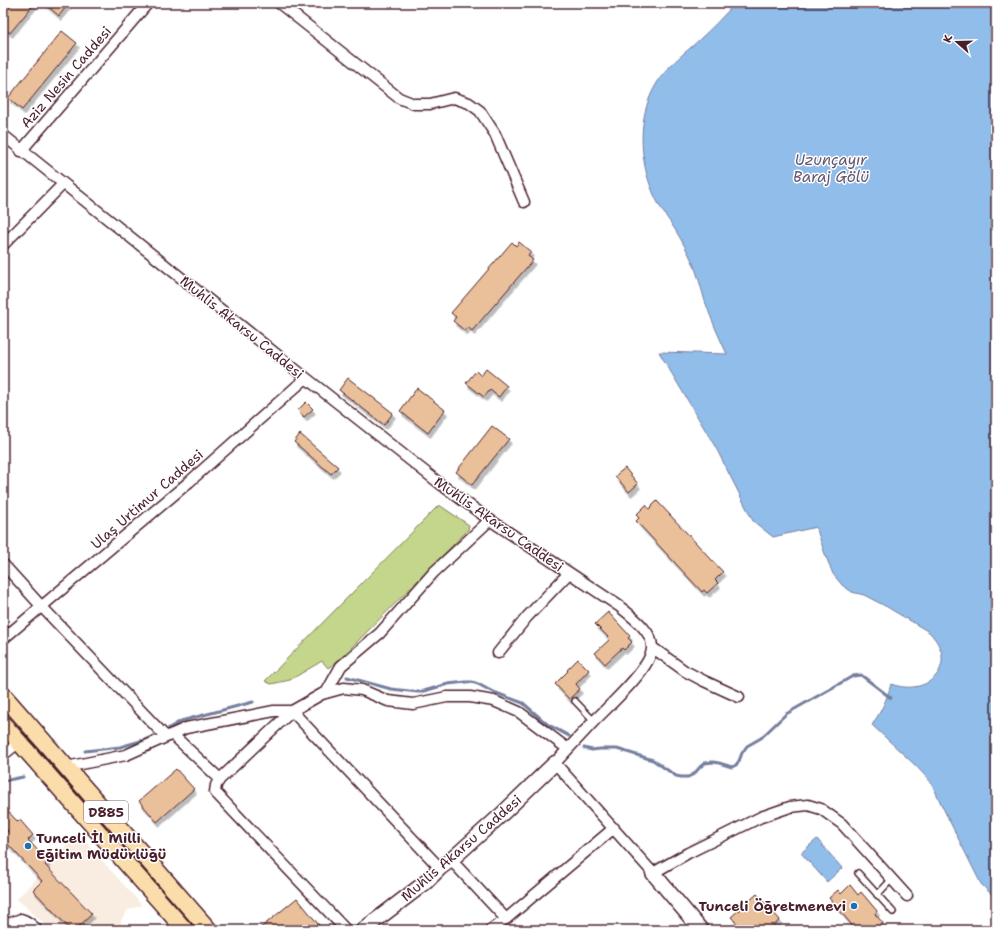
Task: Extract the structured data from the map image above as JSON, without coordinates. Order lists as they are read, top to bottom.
{
  "streets": {
    "main road": ["D885"],
    "street": ["Aziz Nesin Caddesi", "Muhlis Akarsu Caddesi", "Ulaş Urtimur Caddesi"]
  },
  "crossings": [
    ["Aziz Nesin Caddesi", "Muhlis Akarsu Caddesi"],
    ["Muhlis Akarsu Caddesi", "Ulaş Urtimur Caddesi"]
  ],
  "water": ["Uzunçayır Baraj Gölü"],
  "places": ["Tunceli İl Milli Eğitim Müdürlüğü", "Tunceli Öğretmenevi"],
  "north": "left"
}
